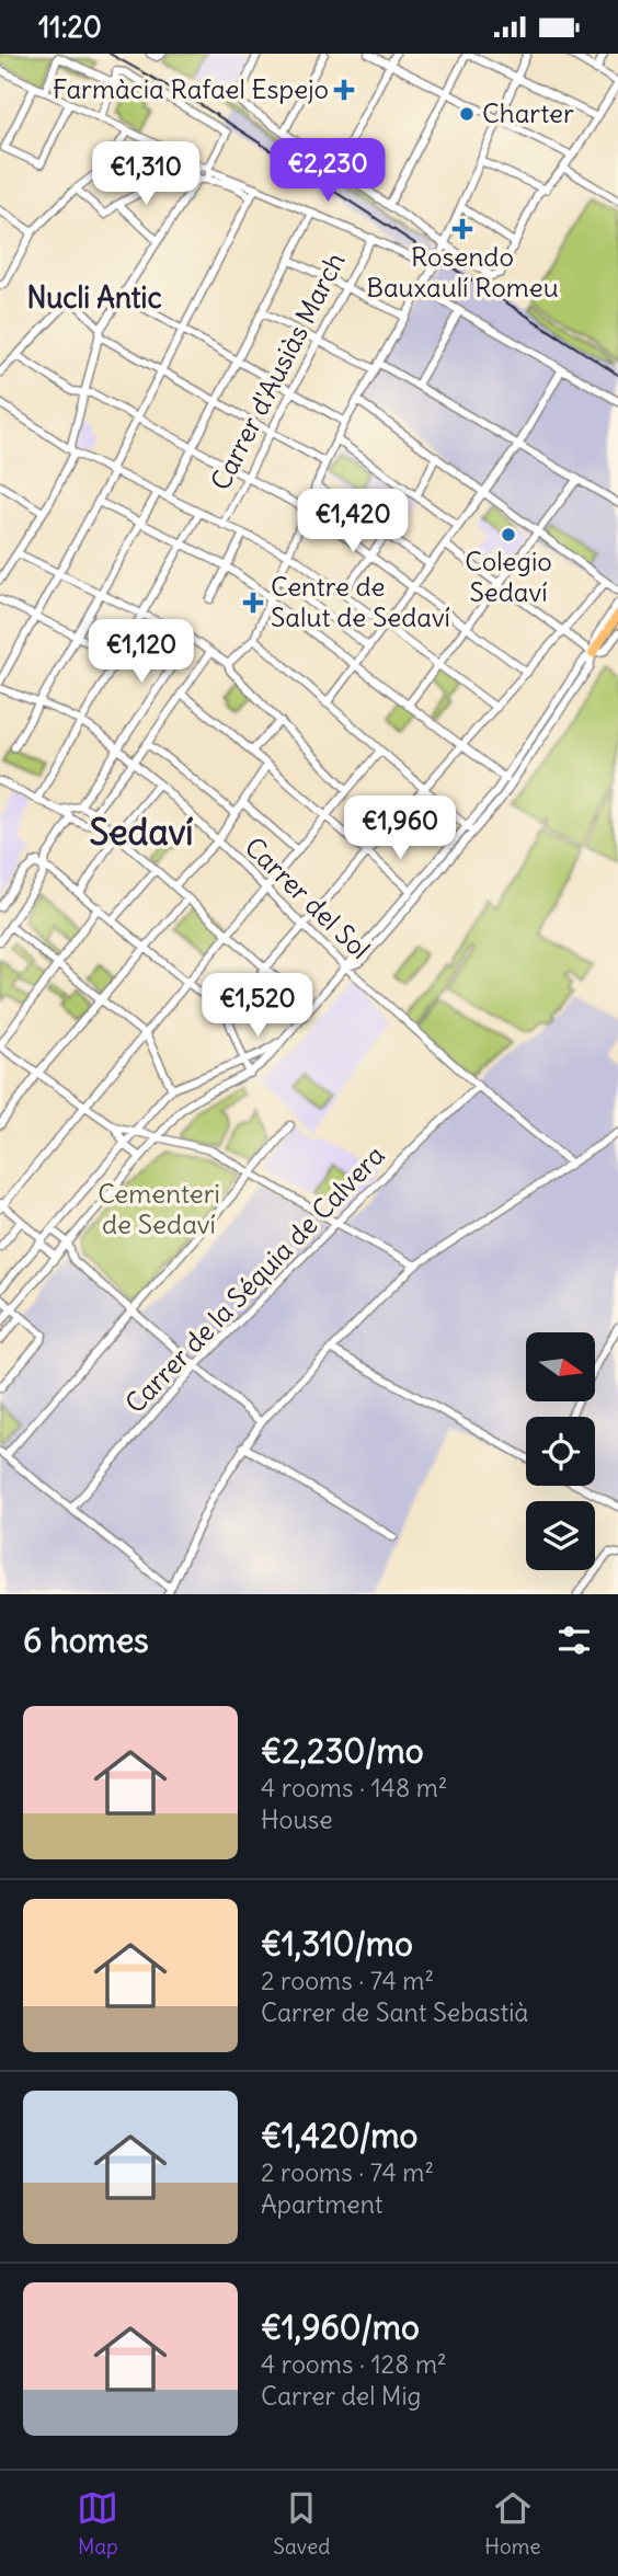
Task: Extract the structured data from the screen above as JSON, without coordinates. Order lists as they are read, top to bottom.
{
  "streets": {
    "street": ["Carrer d'Ausiàs March", "Carrer del Sol", "Carrer de la Séquia de Calvera"]
  },
  "crossings": [
    ["Carrer del Sol", "Carrer de la Séquia de Calvera"]
  ],
  "districts": ["Nucli Antic", "Sedaví"],
  "parks": ["Cementeri de Sedaví"],
  "places": {
    "health": ["Farmàcia Rafael Espejo", "Rosendo Bauxaulí Romeu", "Centre de Salut de Sedaví"],
    "other": ["Charter", "Colegio Sedaví"]
  },
  "north": "right",
  "page": {
    "status": "11:20",
    "price": [
      "€2,230",
      "€1,310",
      "€1,420",
      "€1,120",
      "€1,960",
      "€1,520"
    ],
    "heading": "6 homes",
    "list": [
      {
        "name": "€2,230/mo",
        "note": "4 rooms · 148 m² · House"
      },
      {
        "name": "€1,310/mo",
        "note": "2 rooms · 74 m² · Carrer de Sant Sebastià"
      },
      {
        "name": "€1,420/mo",
        "note": "2 rooms · 74 m² · Apartment"
      },
      {
        "name": "€1,960/mo",
        "note": "4 rooms · 128 m² · Carrer del Mig"
      }
    ],
    "tabs": ["Map", "Saved", "Home"]
  }
}
